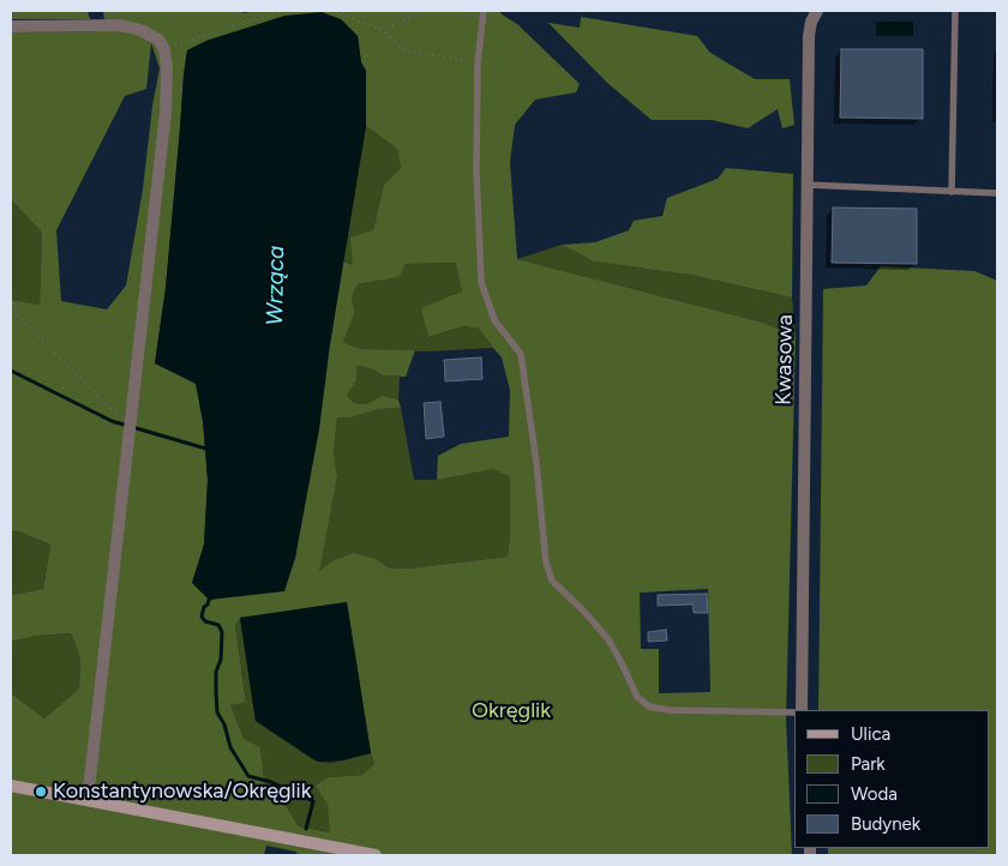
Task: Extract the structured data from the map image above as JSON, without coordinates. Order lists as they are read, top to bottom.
{
  "streets": {
    "street": ["Kwasowa"]
  },
  "water": ["Wrząca"],
  "parks": ["Okręglik"],
  "places": ["Konstantynowska/Okręglik"],
  "legend": [
    "Ulica",
    "Park",
    "Woda",
    "Budynek"
  ]
}
